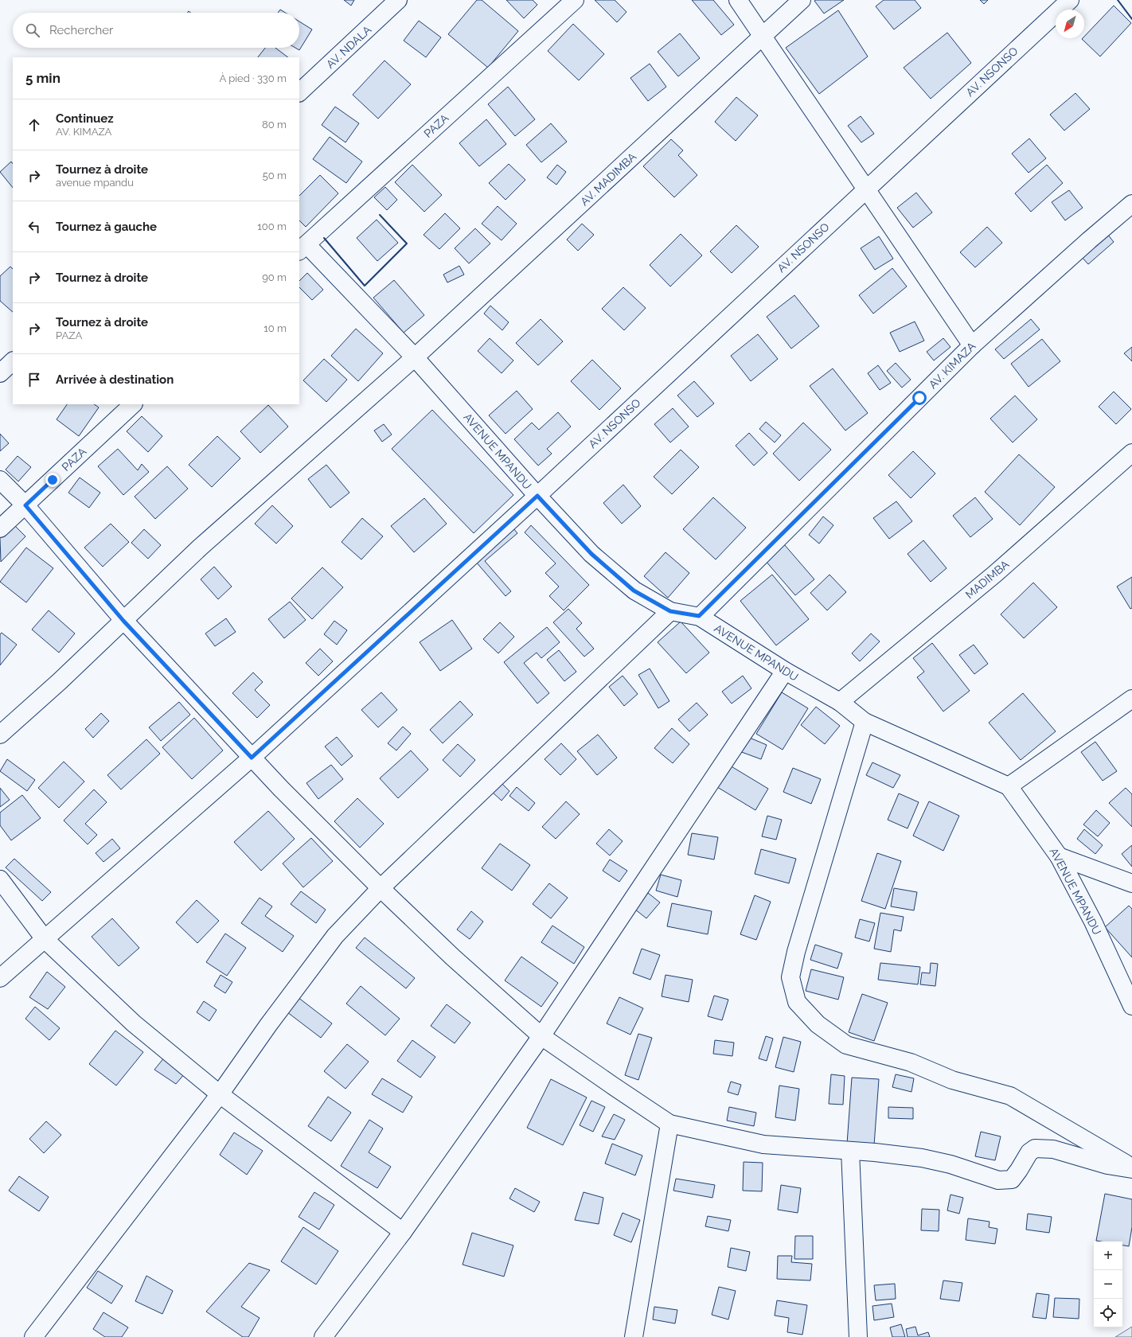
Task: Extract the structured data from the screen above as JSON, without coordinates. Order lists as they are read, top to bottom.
{
  "streets": {
    "street": [
      "AV. NDALA",
      "AV. NSONSO",
      "PAZA",
      "AV. MADIMBA",
      "AV. KIMAZA",
      "AVENUE MPANDU",
      "MADIMBA"
    ]
  },
  "crossings": [
    ["AV. NSONSO", "AVENUE MPANDU"],
    ["PAZA", "AVENUE MPANDU"],
    ["AV. MADIMBA", "AVENUE MPANDU"],
    ["AV. KIMAZA", "AVENUE MPANDU"],
    ["AVENUE MPANDU", "MADIMBA"]
  ],
  "north": "bottom left",
  "page": {
    "search": "Rechercher",
    "heading": ["5 min", "À pied · 330 m"],
    "list": [
      ["Continuez", "AV. KIMAZA", "80 m"],
      ["Tournez à droite", "avenue mpandu", "50 m"],
      ["Tournez à gauche", "100 m"],
      ["Tournez à droite", "90 m"],
      ["Tournez à droite", "PAZA", "10 m"],
      "Arrivée à destination"
    ],
    "map_buttons": ["+", "−"]
  }
}
